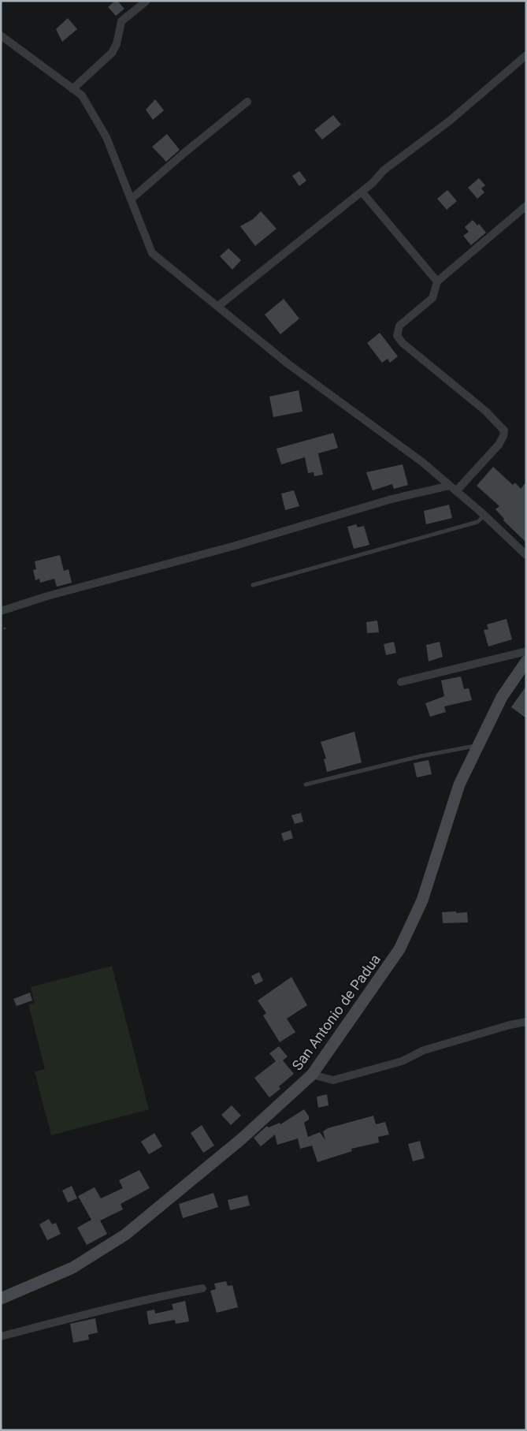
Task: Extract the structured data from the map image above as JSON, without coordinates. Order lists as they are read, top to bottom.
{
  "streets": {
    "street": ["San Antonio de Padua"]
  }
}
